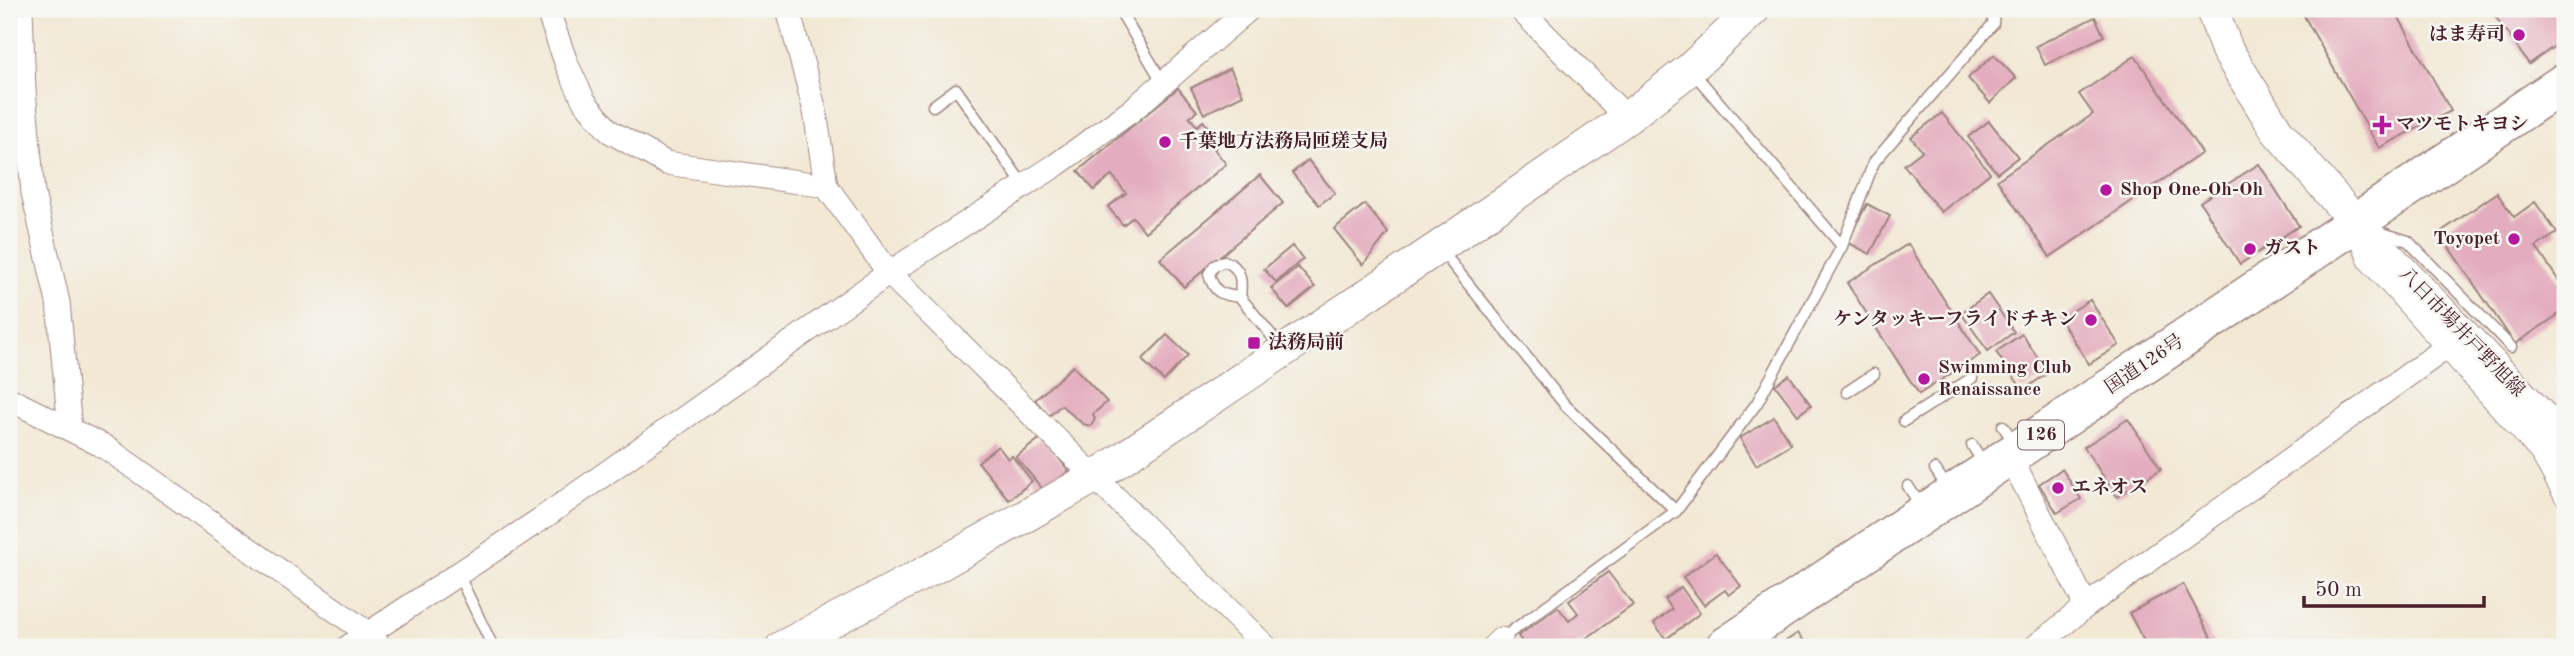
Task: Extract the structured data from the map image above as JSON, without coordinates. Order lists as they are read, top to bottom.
{
  "streets": {
    "highway": ["国道126号", "126"],
    "street": ["八日市場井戸野旭線"]
  },
  "crossings": [
    ["八日市場井戸野旭線", "国道126号"]
  ],
  "places": {
    "other": [
      "はま寿司",
      "千葉地方法務局匝瑳支局",
      "Shop One-Oh-Oh",
      "Toyopet",
      "ガスト",
      "ケンタッキーフライドチキン",
      "Swimming Club Renaissance",
      "エネオス"
    ],
    "health": ["マツモトキヨシ"],
    "transit": ["法務局前"]
  },
  "scale_bar": "50 m"
}
